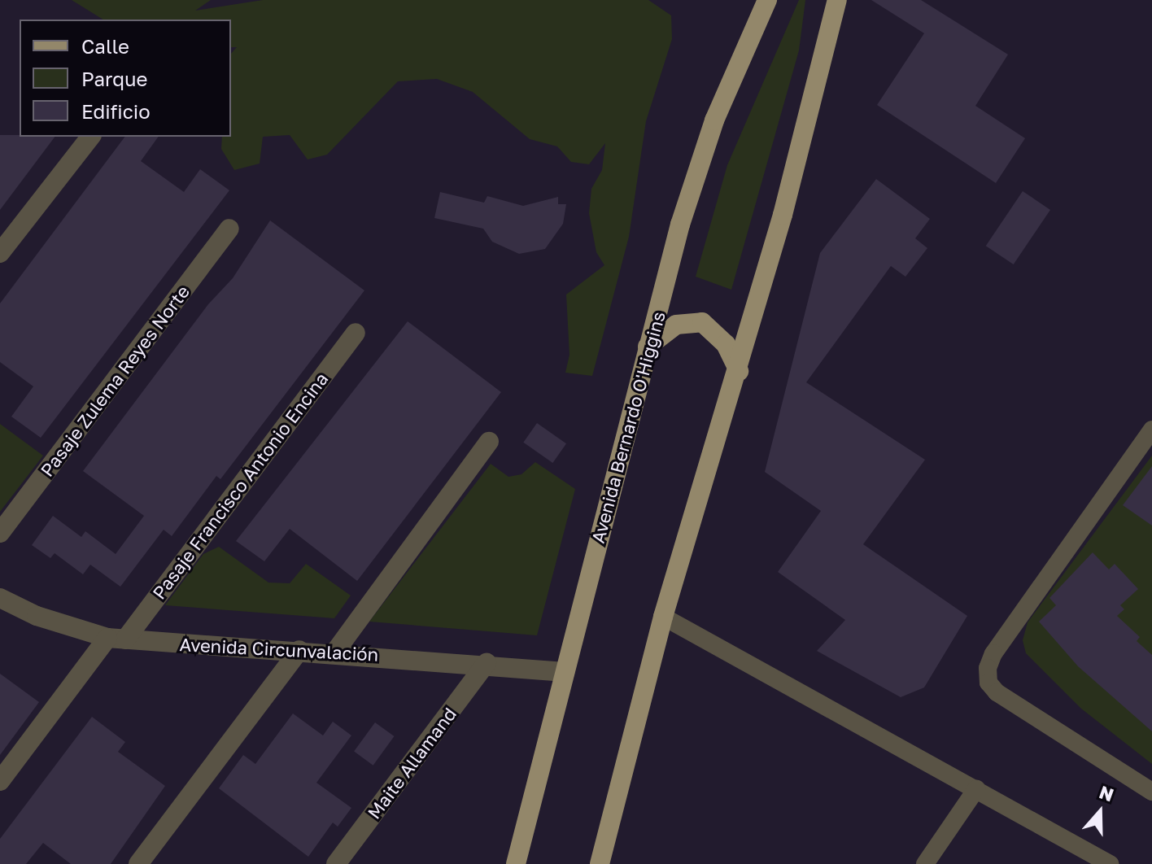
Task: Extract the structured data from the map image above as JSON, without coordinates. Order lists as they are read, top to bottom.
{
  "streets": {
    "main road": ["Avenida Bernardo O'Higgins"],
    "street": [
      "Pasaje Zulema Reyes Norte",
      "Pasaje Francisco Antonio Encina",
      "Avenida Circunvalación",
      "Maite Allamand"
    ]
  },
  "crossings": [
    ["Avenida Bernardo O'Higgins", "Avenida Circunvalación"],
    ["Pasaje Francisco Antonio Encina", "Avenida Circunvalación"],
    ["Avenida Circunvalación", "Maite Allamand"]
  ],
  "legend": ["Calle", "Parque", "Edificio"],
  "north": "top"
}
